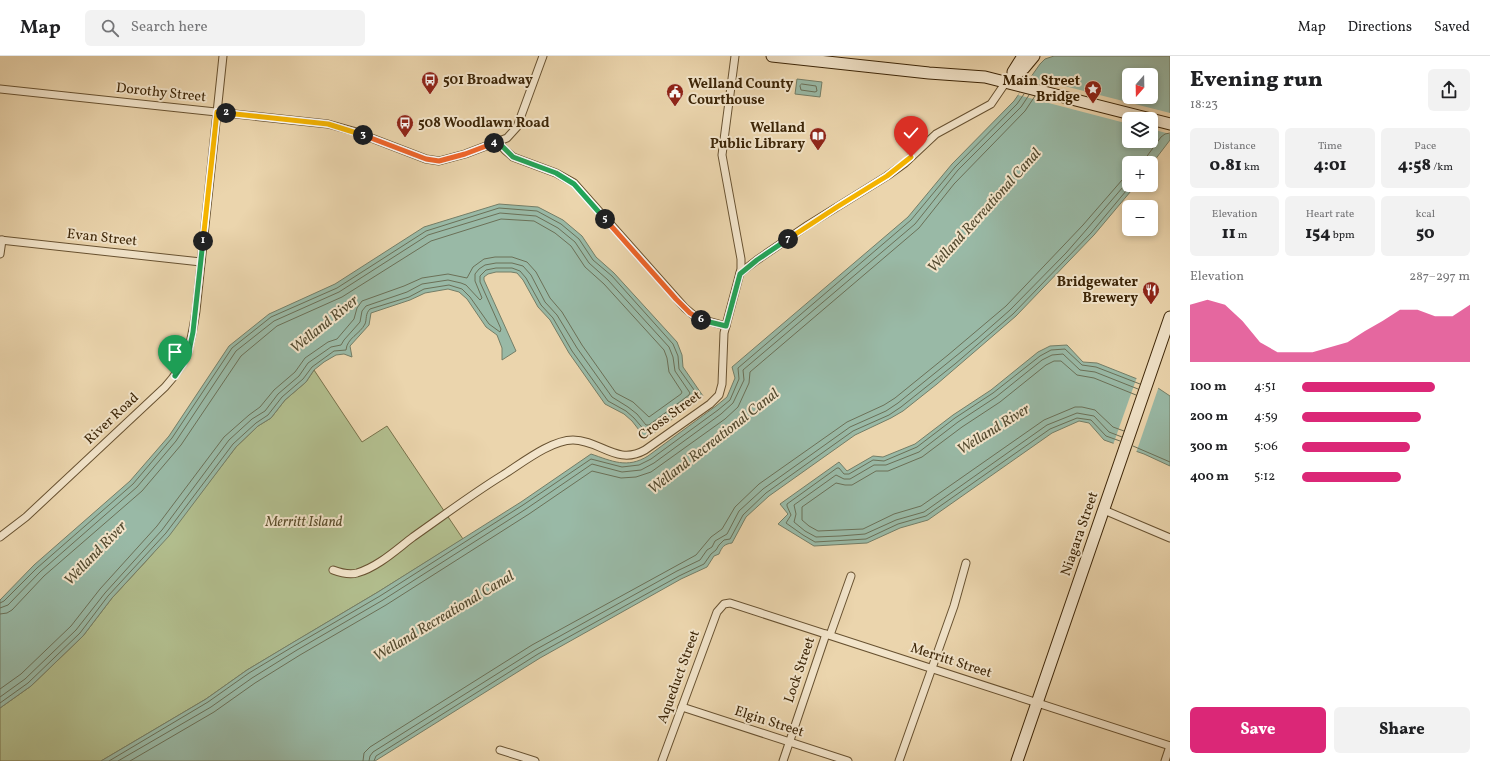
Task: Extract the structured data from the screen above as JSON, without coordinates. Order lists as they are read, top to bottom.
{
  "streets": {
    "main road": ["Niagara Street"],
    "street": [
      "Dorothy Street",
      "Evan Street",
      "Cross Street",
      "River Road",
      "Merritt Street",
      "Lock Street",
      "Aqueduct Street",
      "Elgin Street"
    ]
  },
  "crossings": [
    ["Dorothy Street", "River Road"],
    ["Evan Street", "River Road"],
    ["Niagara Street", "Merritt Street"],
    ["Merritt Street", "Lock Street"],
    ["Merritt Street", "Aqueduct Street"],
    ["Lock Street", "Elgin Street"],
    ["Aqueduct Street", "Elgin Street"]
  ],
  "water": ["Welland Recreational Canal", "Welland River"],
  "parks": ["Merritt Island"],
  "places": {
    "bus stop": ["501 Broadway", "508 Woodlawn Road"],
    "place": ["Main Street Bridge"],
    "public building": ["Welland County Courthouse"],
    "library": ["Welland Public Library"],
    "restaurant": ["Bridgewater Brewery"]
  },
  "north": "bottom",
  "page": {
    "header": "Map",
    "search": "Search here",
    "nav": ["Map", "Directions", "Saved"],
    "heading": ["Evening run", "18:23"],
    "map_buttons": ["+", "−"],
    "pins": [
      "2",
      "3",
      "4",
      "5",
      "7",
      "1",
      "6"
    ],
    "stats": [
      ["Distance", "0.81 km"],
      ["Time", "4:01"],
      ["Pace", "4:58 /km"],
      ["Elevation", "11 m"],
      ["Heart rate", "154 bpm"],
      ["kcal", "50"]
    ],
    "chart": ["Elevation", "287–297 m"],
    "list": [
      {
        "name": "100 m",
        "note": "4:51"
      },
      {
        "name": "200 m",
        "note": "4:59"
      },
      {
        "name": "300 m",
        "note": "5:06"
      },
      {
        "name": "400 m",
        "note": "5:12"
      }
    ],
    "buttons": ["Save", "Share"]
  }
}
